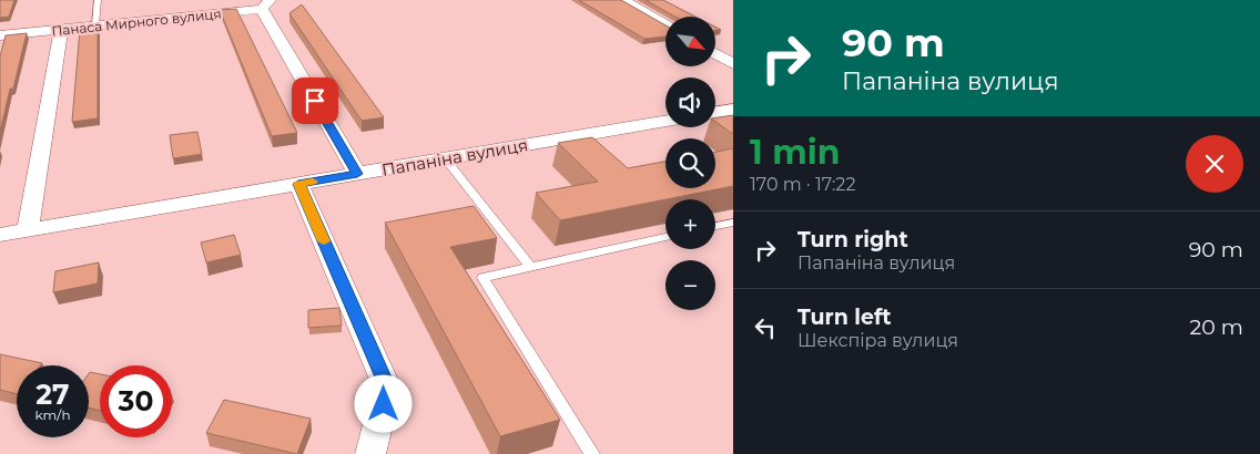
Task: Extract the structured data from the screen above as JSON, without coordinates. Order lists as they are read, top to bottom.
{
  "streets": {
    "street": ["Панаса Мирного вулиця", "Папаніна вулиця"]
  },
  "north": "bottom right",
  "page": {
    "turn": ["90 m", "Папаніна вулиця"],
    "map_buttons": ["+", "−"],
    "heading": ["1 min", "170 m · 17:22"],
    "list": [
      {
        "name": "Turn right",
        "note": "Папаніна вулиця",
        "value": "90 m"
      },
      {
        "name": "Turn left",
        "note": "Шекспіра вулиця",
        "value": "20 m"
      }
    ],
    "speed": "27 km/h",
    "limit": "30"
  }
}
